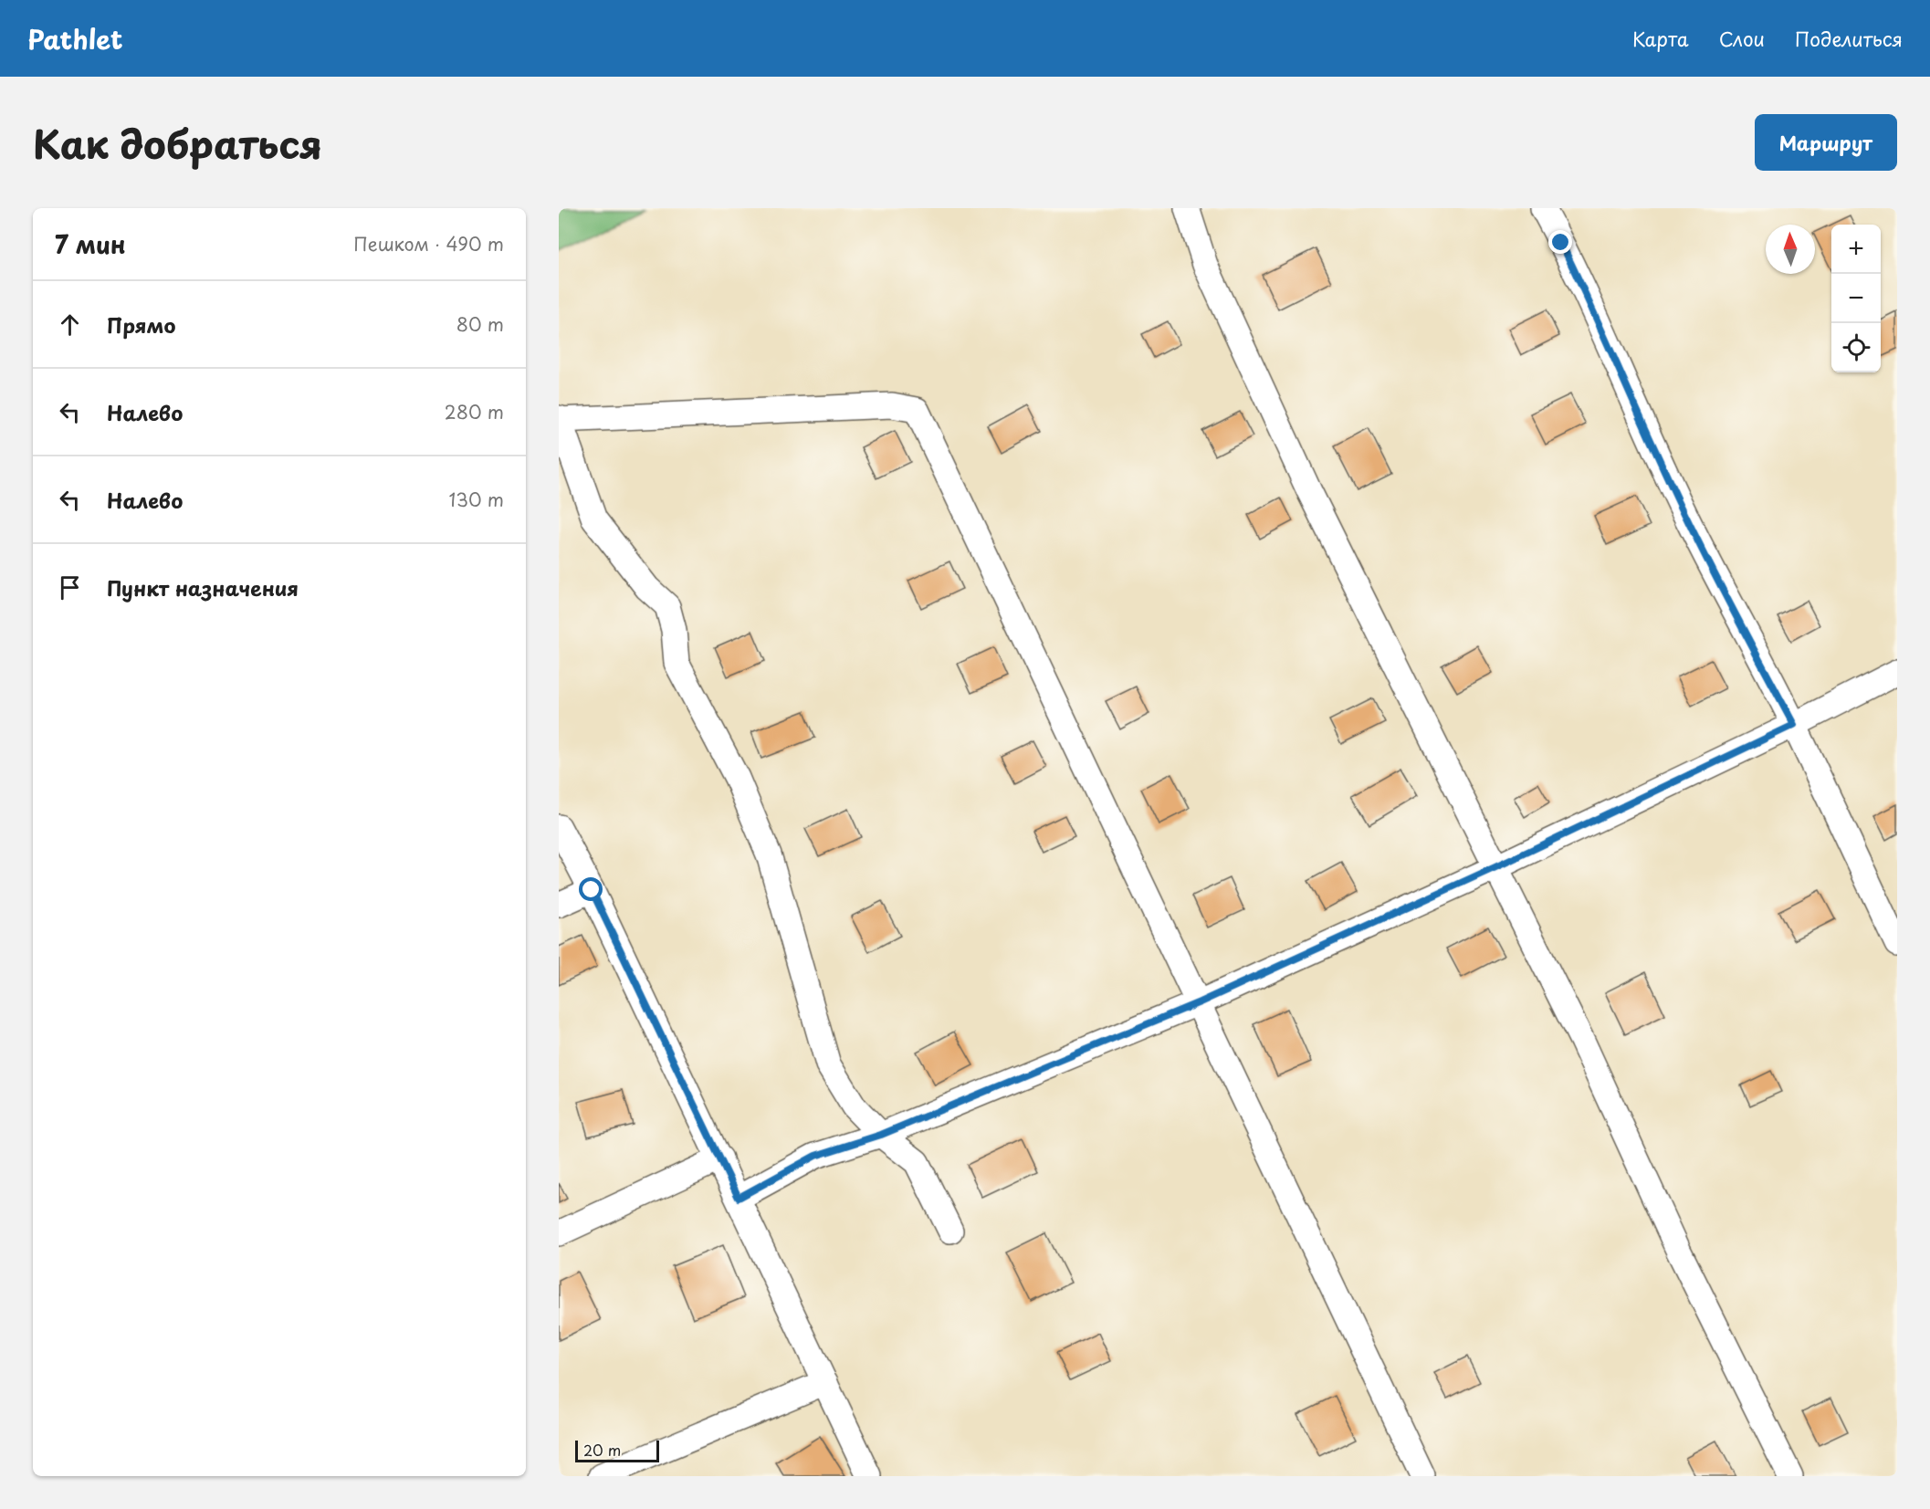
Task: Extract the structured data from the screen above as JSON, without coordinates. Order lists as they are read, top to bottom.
{
  "scale_bar": "20 m",
  "north": "top",
  "page": {
    "header": "Pathlet",
    "nav": ["Карта", "Слои", "Поделиться"],
    "title": "Как добраться",
    "buttons": "Маршрут",
    "heading": ["7 мин", "Пешком · 490 m"],
    "map_buttons": ["+", "−"],
    "list": [
      ["Прямо", "80 m"],
      ["Налево", "280 m"],
      ["Налево", "130 m"],
      "Пункт назначения"
    ],
    "scale": "20 m"
  }
}
